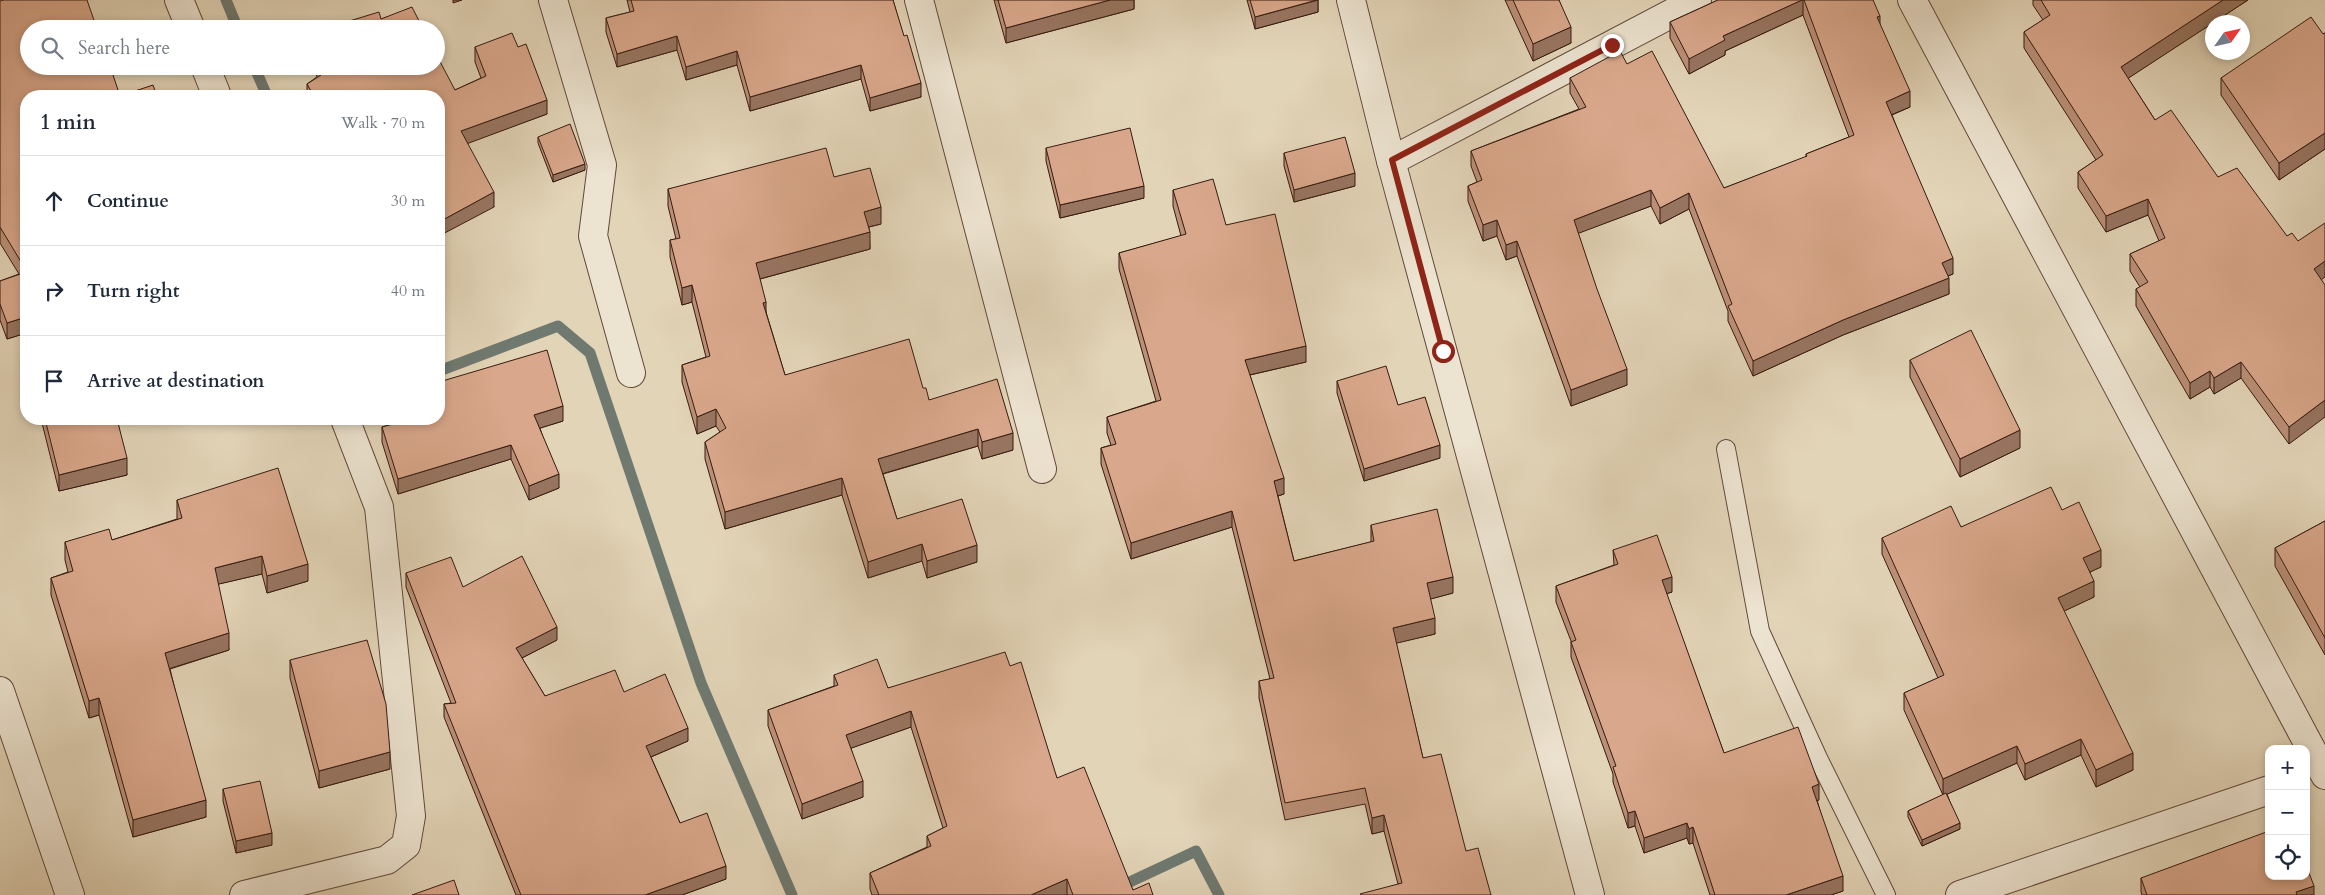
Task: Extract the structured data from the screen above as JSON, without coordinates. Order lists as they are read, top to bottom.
{
  "north": "top right",
  "page": {
    "search": "Search here",
    "heading": ["1 min", "Walk · 70 m"],
    "list": [
      ["Continue", "30 m"],
      ["Turn right", "40 m"],
      "Arrive at destination"
    ],
    "map_buttons": ["+", "−"]
  }
}
